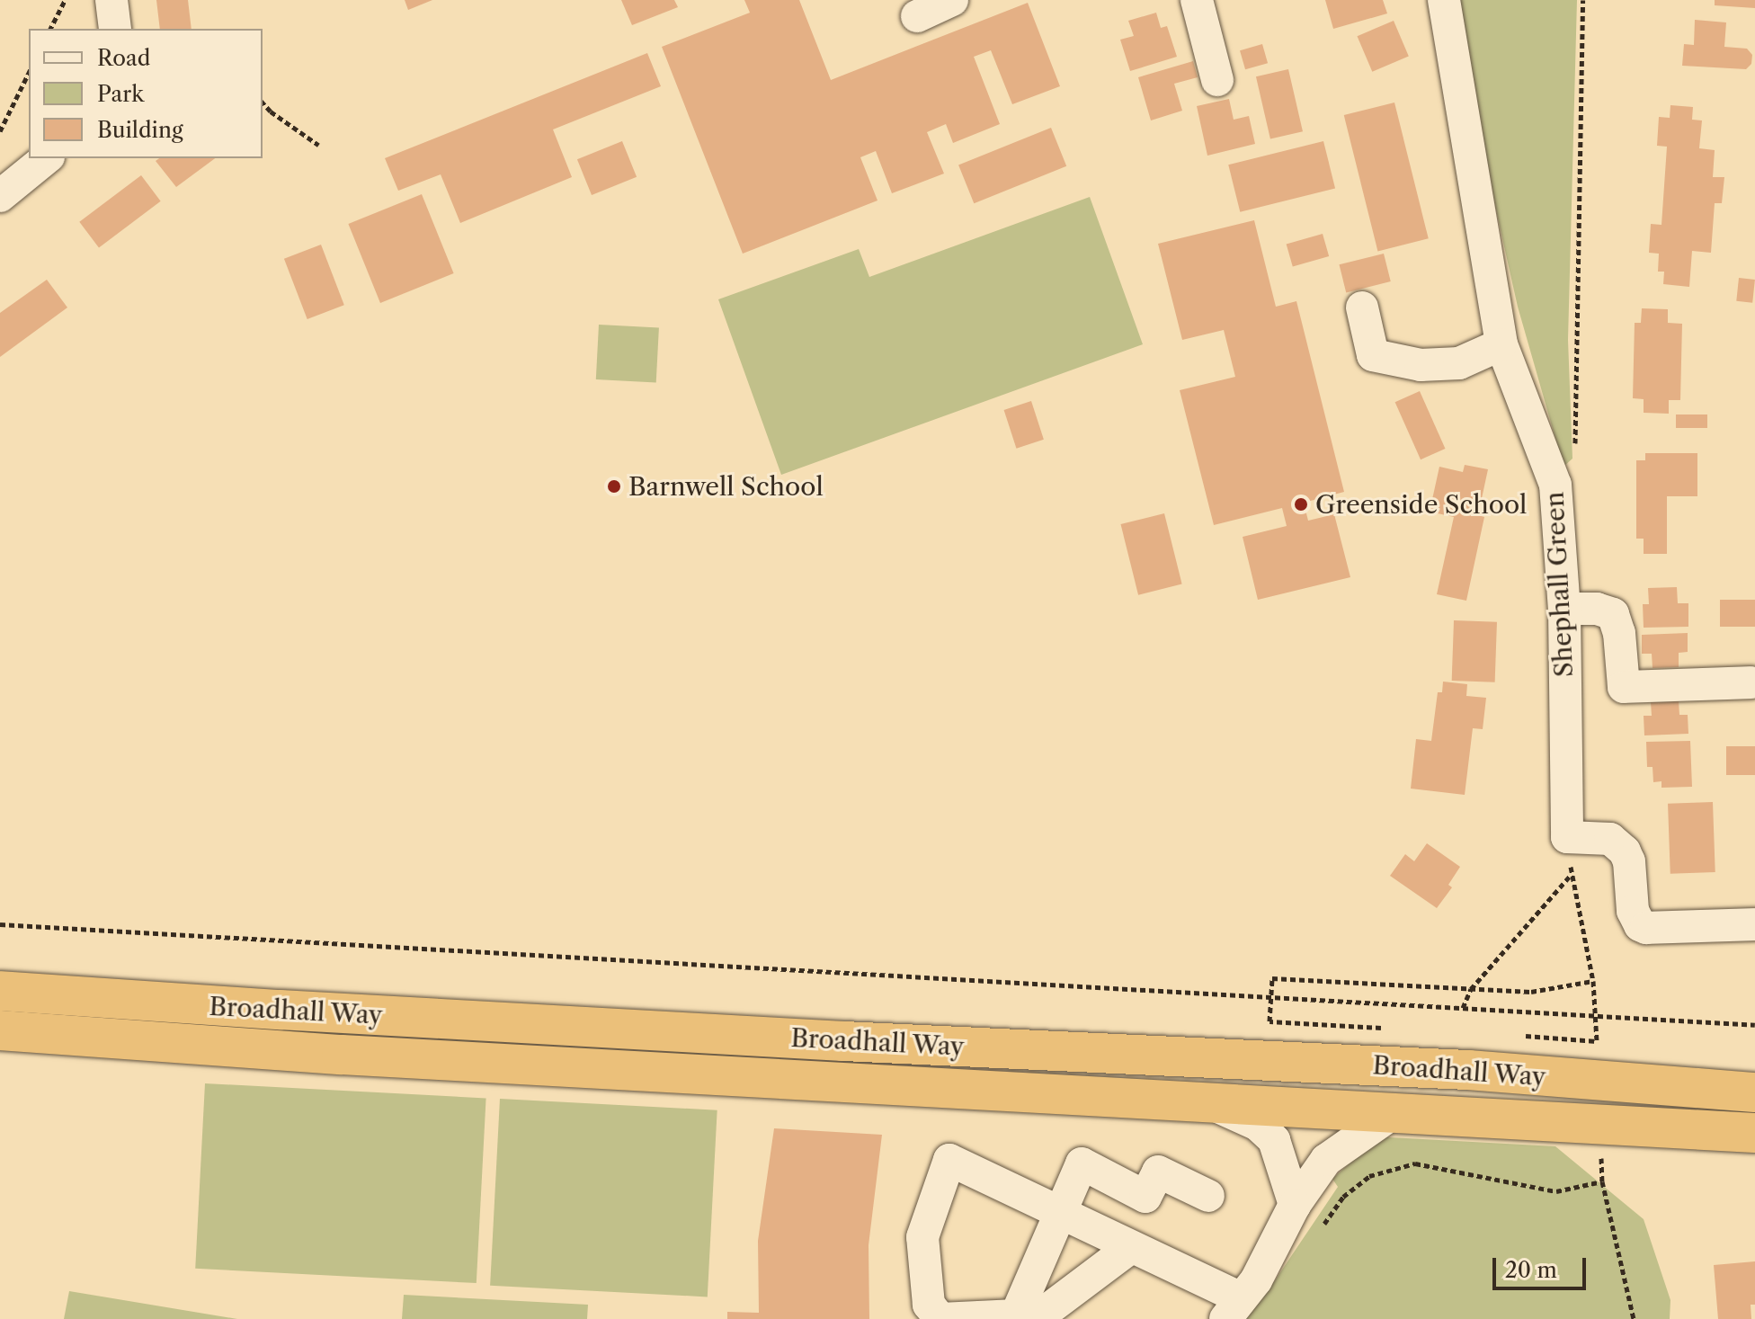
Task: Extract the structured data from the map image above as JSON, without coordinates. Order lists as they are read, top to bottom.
{
  "streets": {
    "highway": ["Broadhall Way"],
    "street": ["Shephall Green"]
  },
  "places": ["Barnwell School", "Greenside School"],
  "legend": ["Road", "Park", "Building"],
  "scale_bar": "20 m"
}
